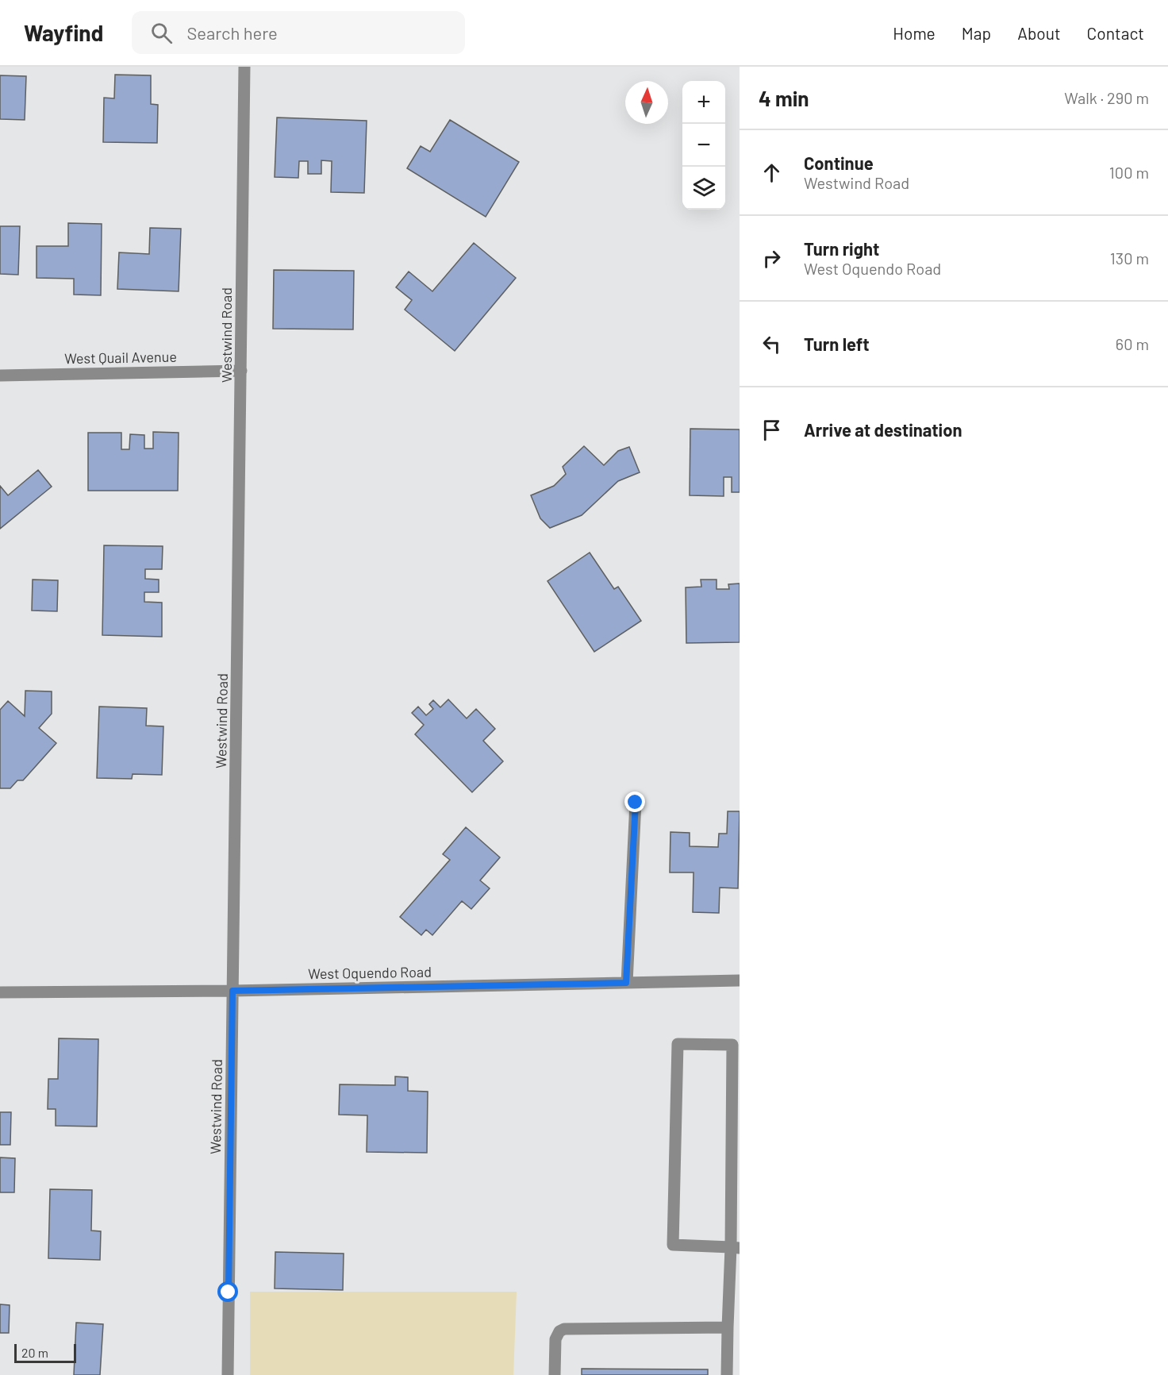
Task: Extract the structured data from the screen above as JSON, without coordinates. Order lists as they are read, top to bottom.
{
  "streets": {
    "street": ["Westwind Road", "West Quail Avenue", "West Oquendo Road"]
  },
  "crossings": [
    ["Westwind Road", "West Quail Avenue"],
    ["Westwind Road", "West Oquendo Road"]
  ],
  "scale_bar": "20 m",
  "north": "top",
  "page": {
    "header": "Wayfind",
    "search": "Search here",
    "nav": [
      "Home",
      "Map",
      "About",
      "Contact"
    ],
    "heading": ["4 min", "Walk · 290 m"],
    "map_buttons": ["+", "−"],
    "list": [
      ["Continue", "Westwind Road", "100 m"],
      ["Turn right", "West Oquendo Road", "130 m"],
      ["Turn left", "60 m"],
      "Arrive at destination"
    ],
    "scale": "20 m"
  }
}
